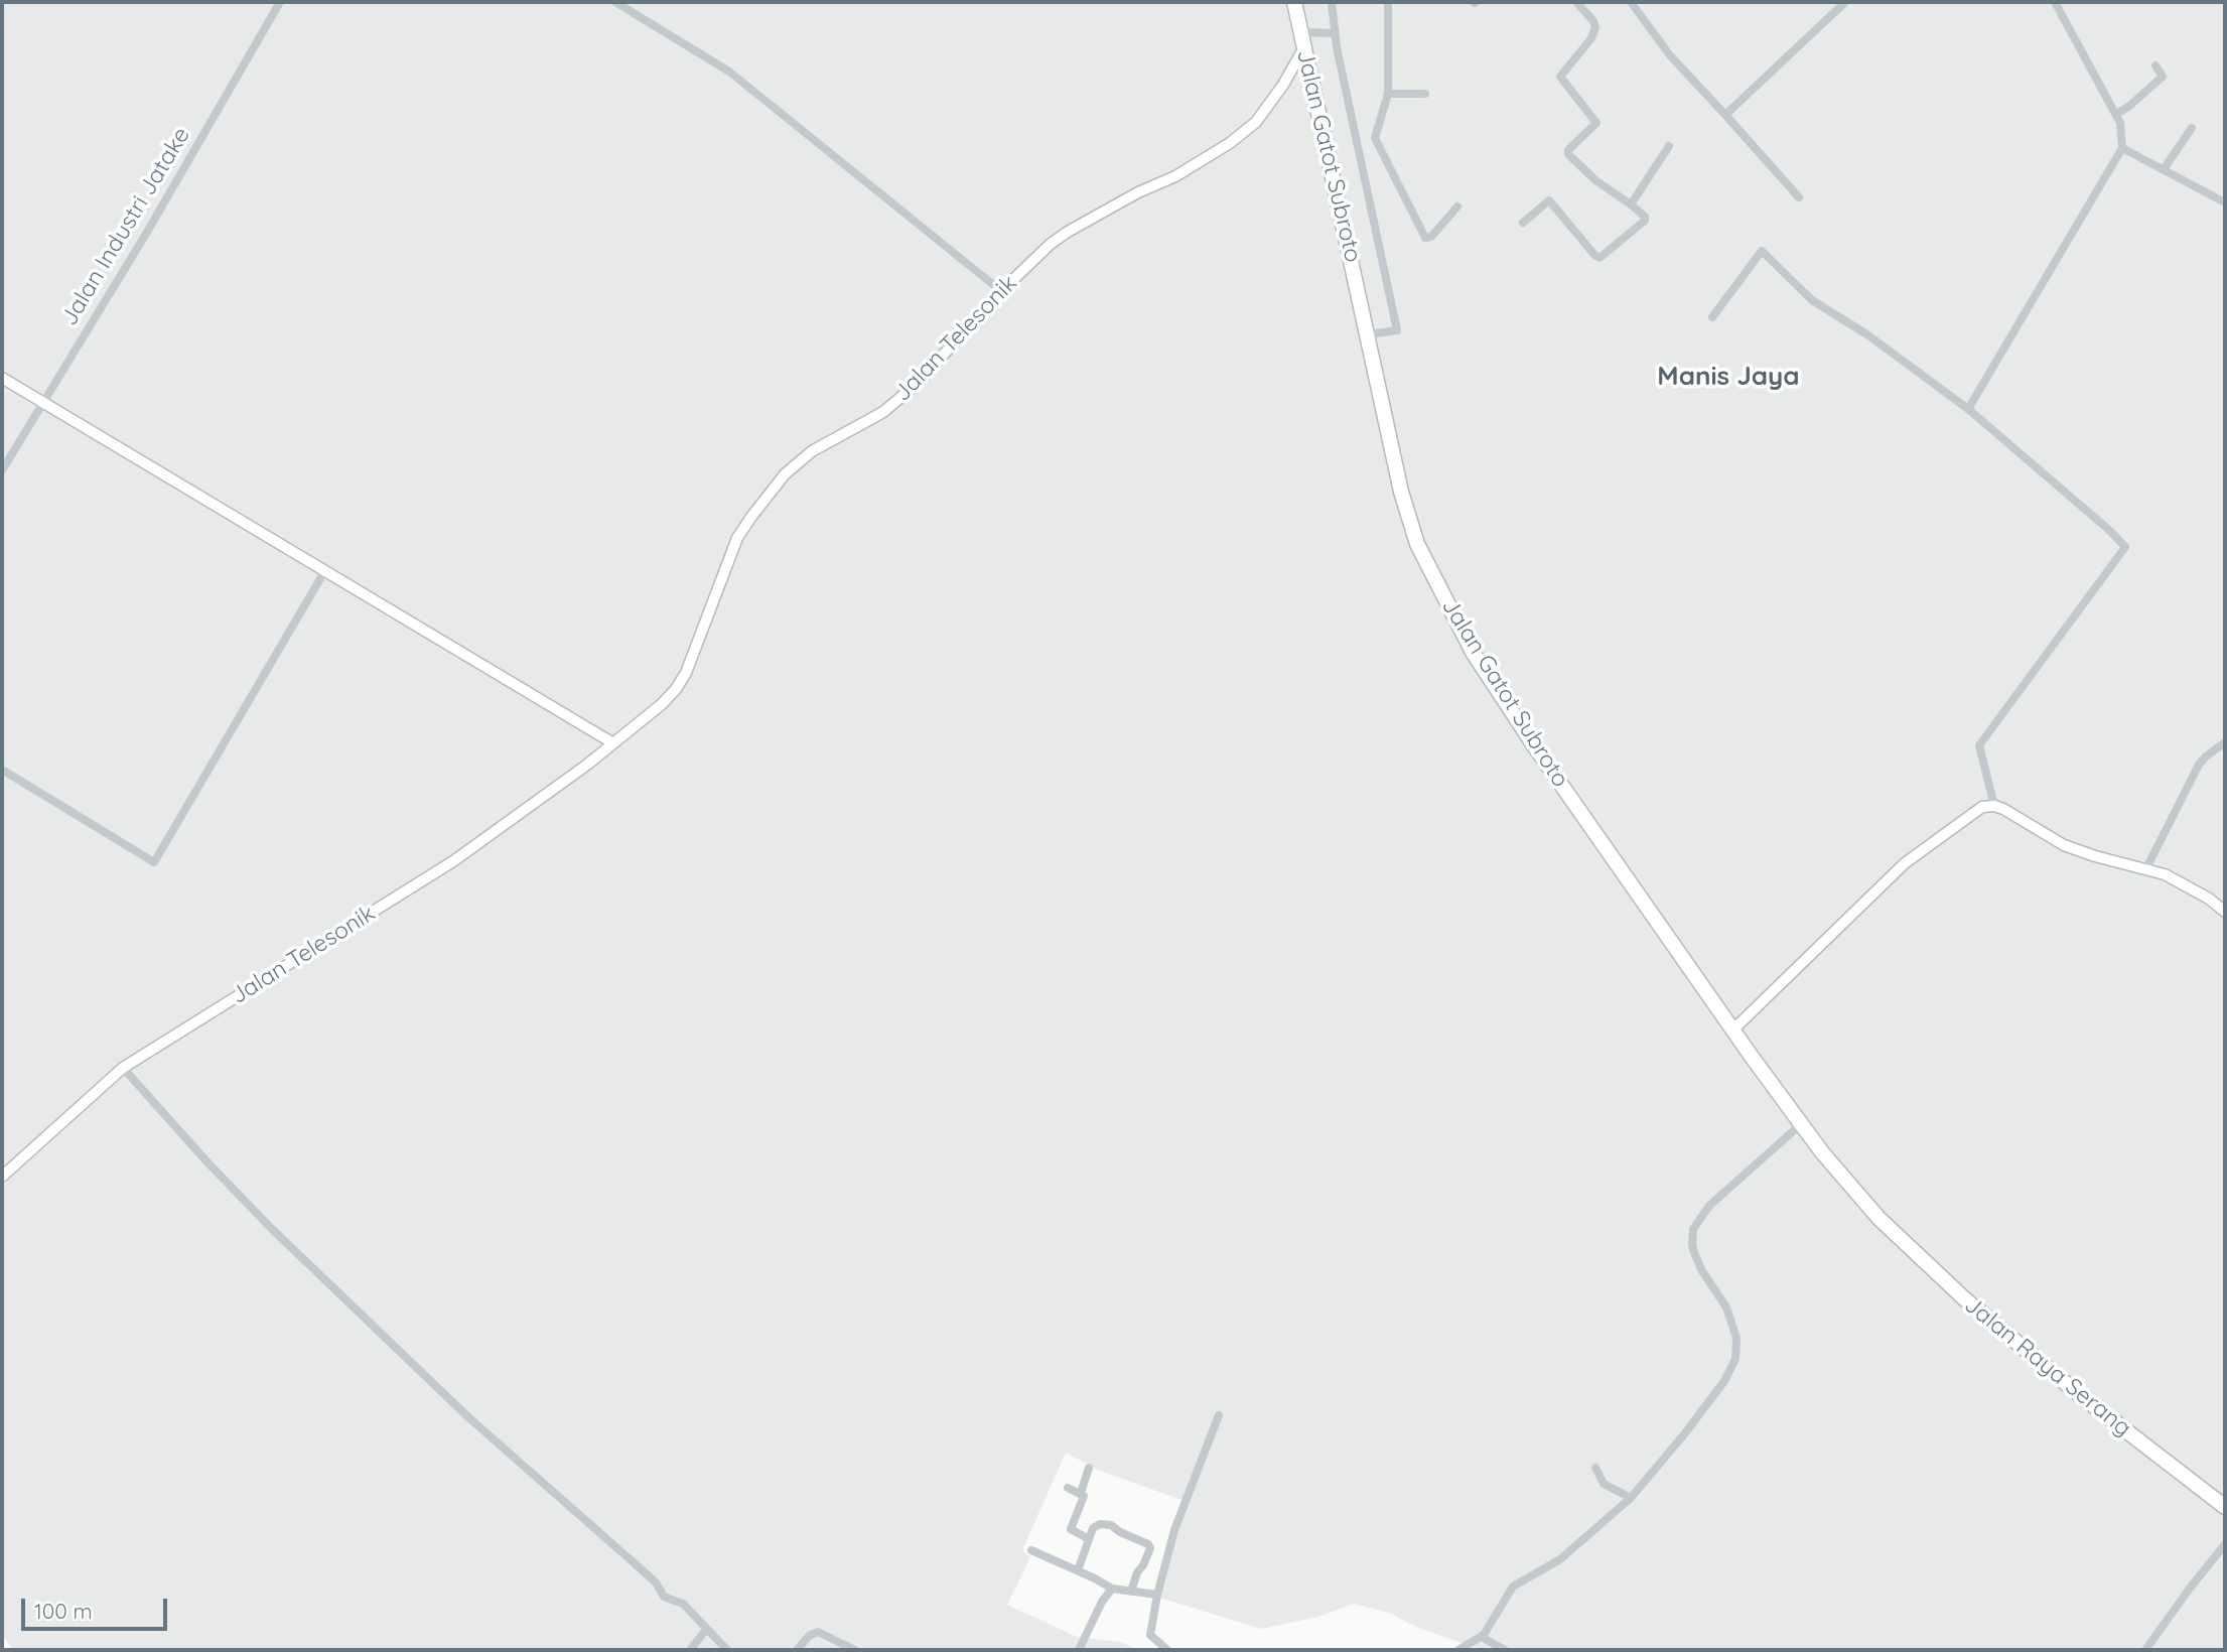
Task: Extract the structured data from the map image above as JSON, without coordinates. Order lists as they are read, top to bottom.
{
  "streets": {
    "highway": ["Jalan Gatot Subroto", "Jalan Raya Serang"],
    "street": ["Jalan Industri Jatake", "Jalan Telesonik"]
  },
  "crossings": [
    ["Jalan Gatot Subroto", "Jalan Telesonik"],
    ["Jalan Gatot Subroto", "Jalan Raya Serang"]
  ],
  "districts": ["Manis Jaya"],
  "scale_bar": "100 m"
}
